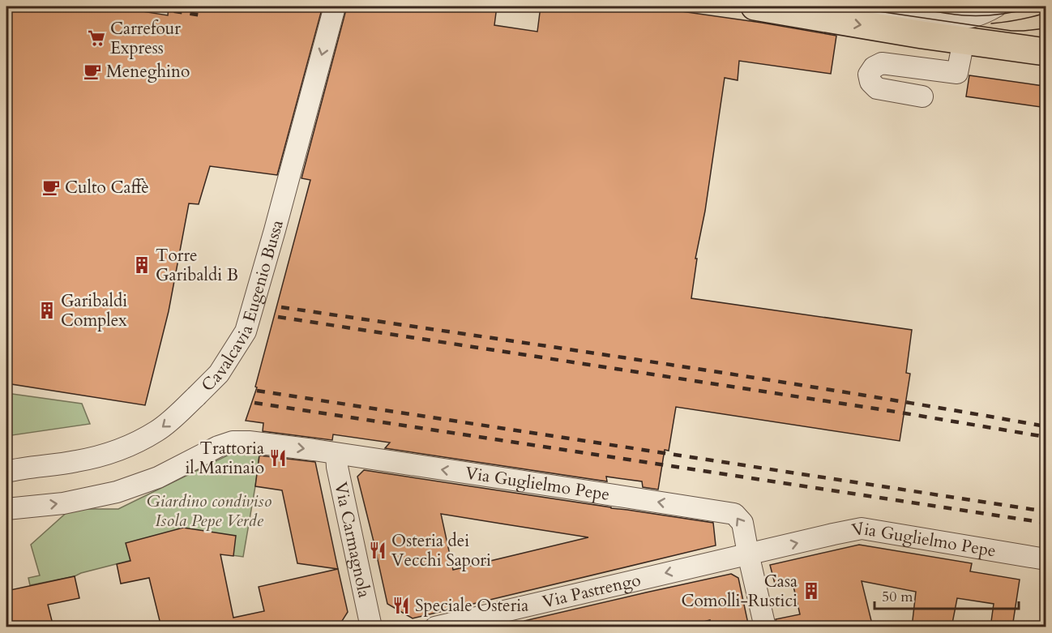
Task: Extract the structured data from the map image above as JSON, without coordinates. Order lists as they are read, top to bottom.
{
  "streets": {
    "street": [
      "Cavalcavia Eugenio Bussa",
      "Via Guglielmo Pepe",
      "Via Carmagnola",
      "Via Pastrengo"
    ]
  },
  "crossings": [
    ["Via Guglielmo Pepe", "Via Carmagnola"],
    ["Via Guglielmo Pepe", "Via Pastrengo"]
  ],
  "one_way": ["Cavalcavia Eugenio Bussa", "Via Pastrengo"],
  "parks": ["Giardino condiviso Isola Pepe Verde"],
  "places": {
    "supermarket": ["Carrefour Express"],
    "cafe": ["Meneghino", "Culto Caffè"],
    "building": ["Torre Garibaldi B", "Garibaldi Complex", "Casa Comolli-Rustici"],
    "restaurant": ["Trattoria il Marinaio", "Osteria dei Vecchi Sapori", "Speciale Osteria"]
  },
  "scale_bar": "50 m"
}
